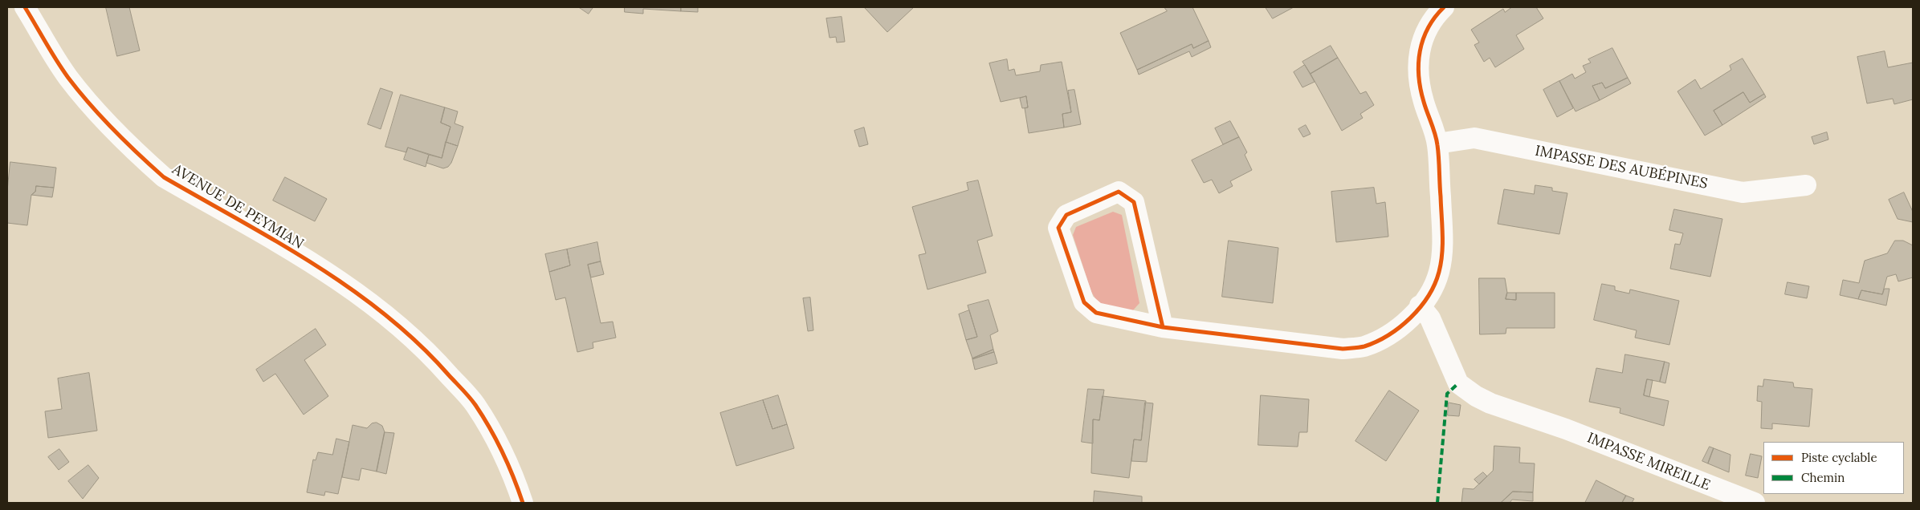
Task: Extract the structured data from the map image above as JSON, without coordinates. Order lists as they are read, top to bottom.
{
  "streets": {
    "street": ["IMPASSE DES AUBÉPINES", "AVENUE DE PEYMIAN", "IMPASSE MIREILLE"]
  },
  "legend": ["Piste cyclable", "Chemin"]
}
